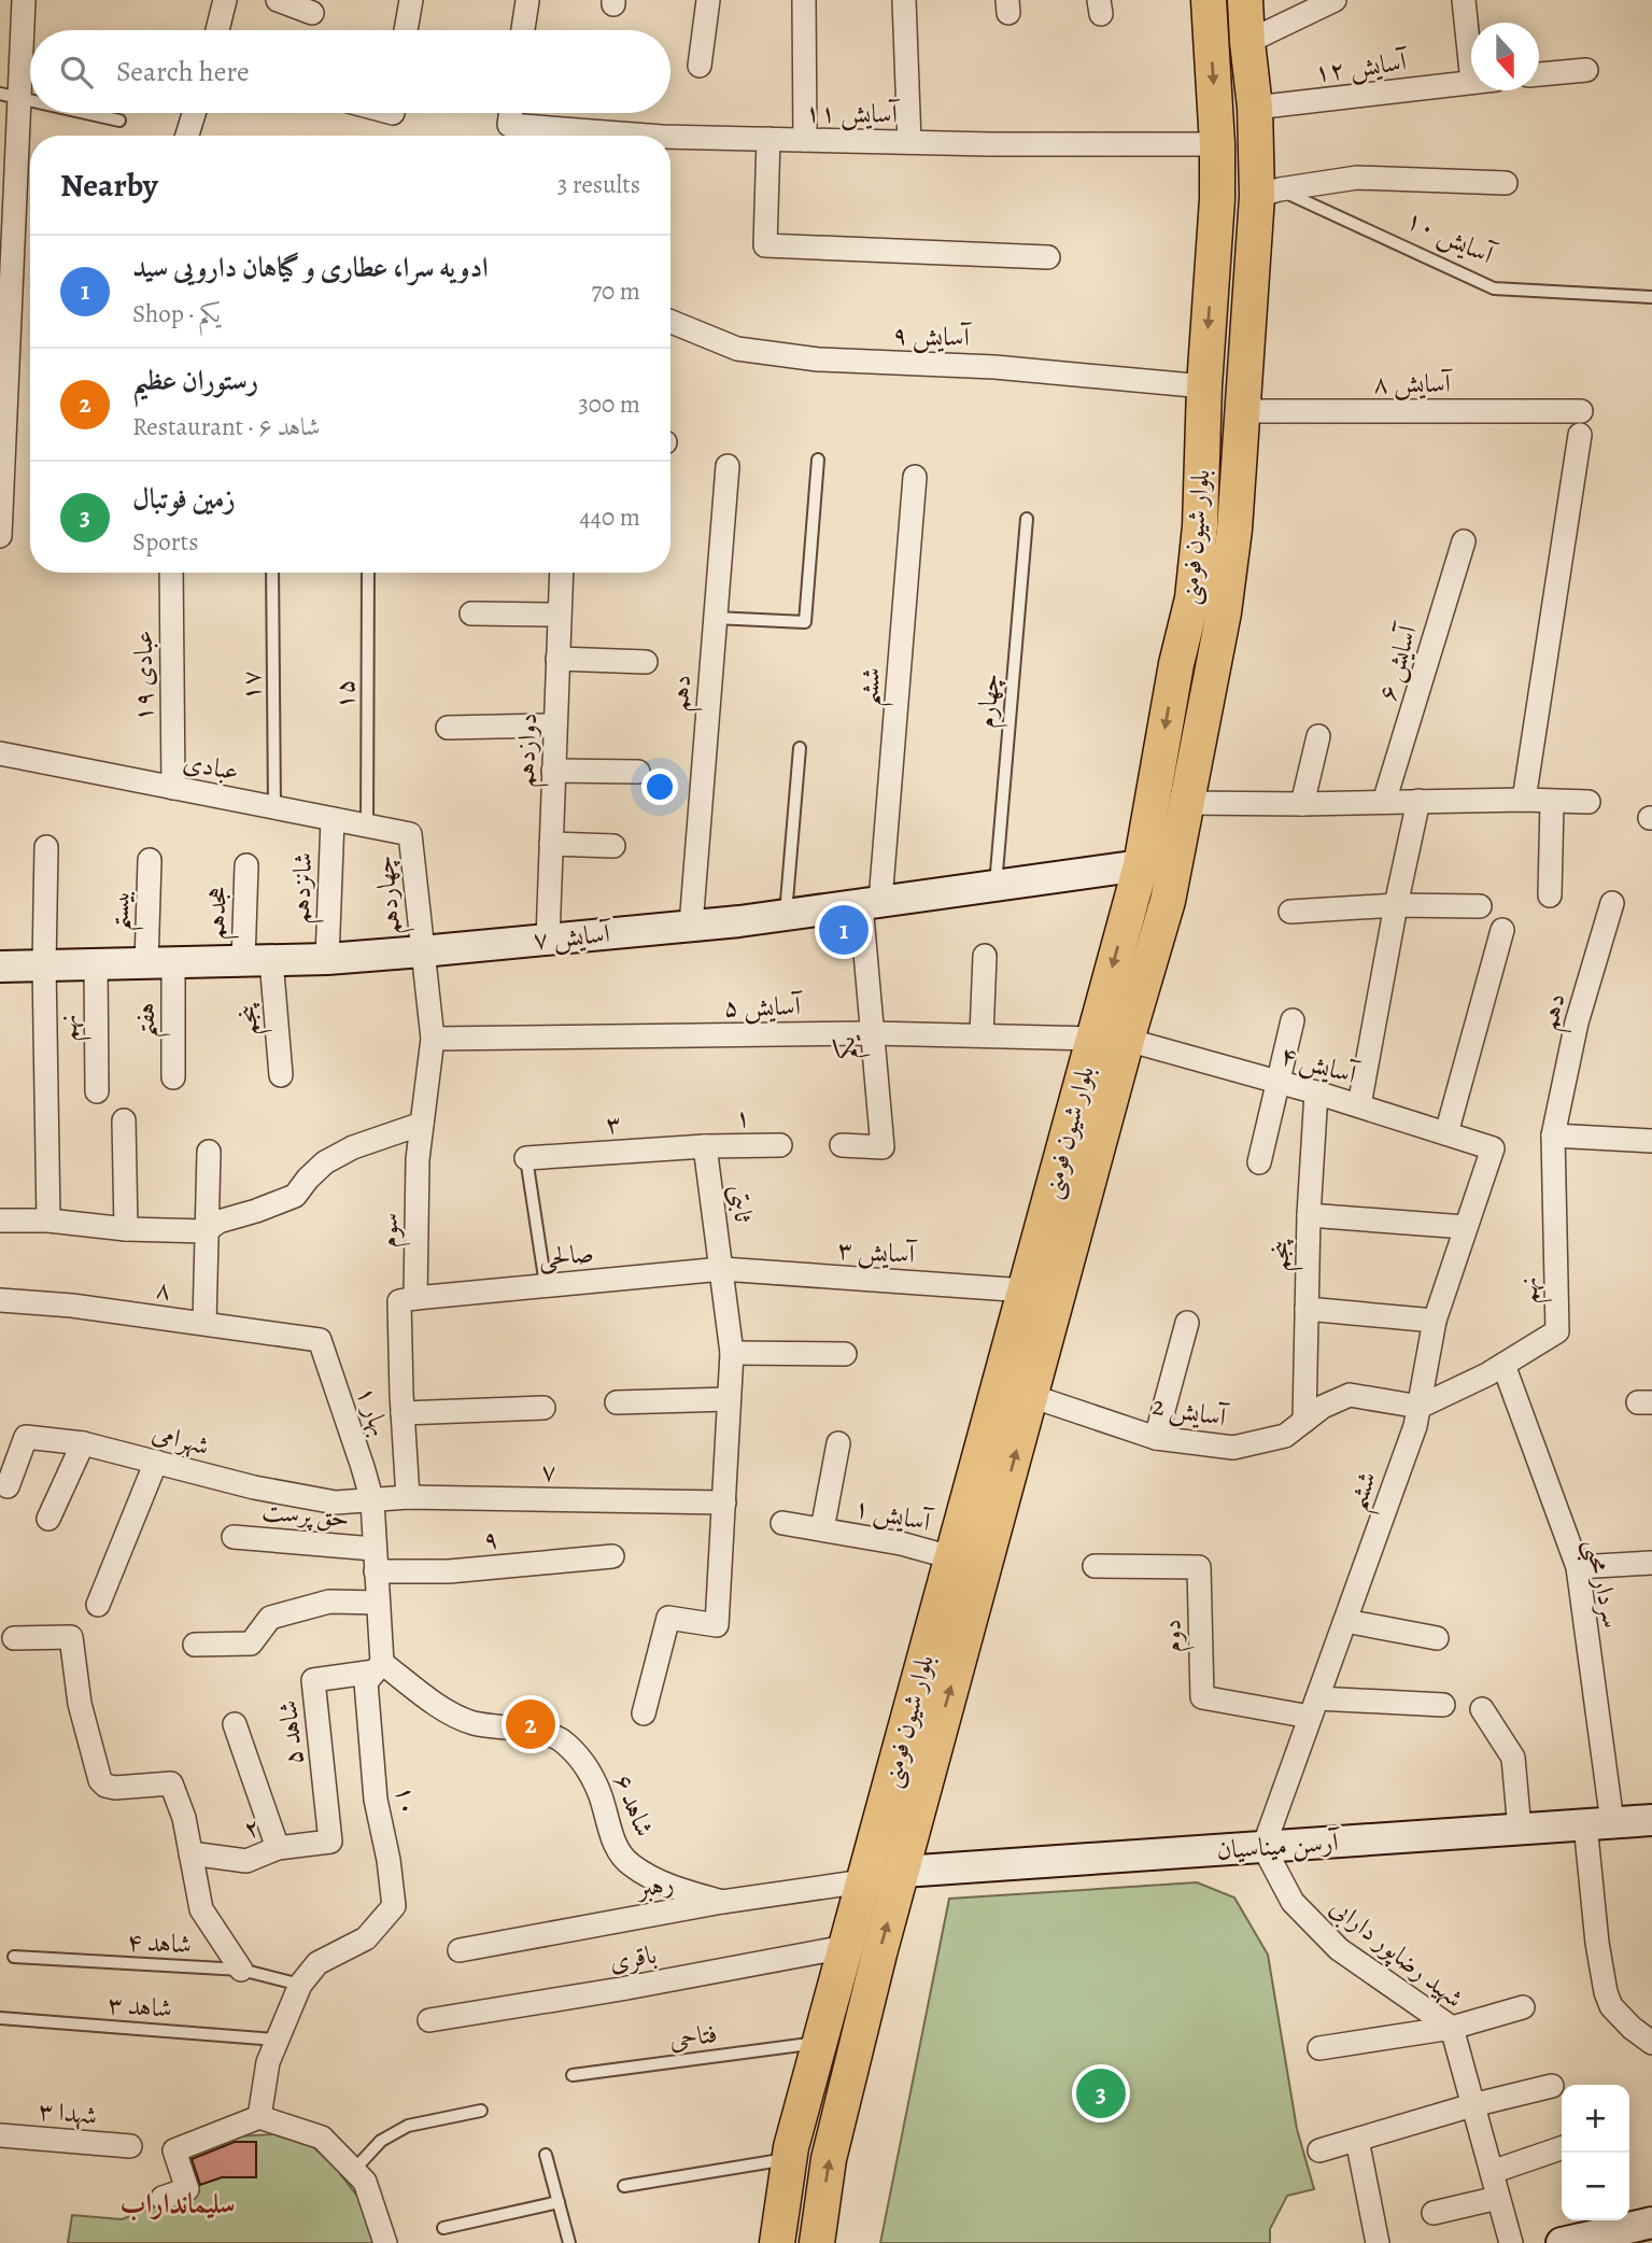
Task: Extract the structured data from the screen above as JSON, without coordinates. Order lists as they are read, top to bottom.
{
  "streets": {
    "main road": ["بلوار شیون فومنی"],
    "street": [
      "آسایش ۱۲",
      "آسایش ۱۱",
      "آسایش ‍۱۰",
      "آسایش ۹",
      "آسایش ۸",
      "آسایش ۶",
      "عبادی ۱۹",
      "ششم",
      "دهم",
      "دوازدهم",
      "عبادی",
      "شانزدهم",
      "چهاردهم",
      "بیستم",
      "هجدهم",
      "آسایش ۷",
      "آسایش ۵",
      "هفتم",
      "پنجم",
      "نهم",
      "یکم",
      "آسایش ۴",
      "۱",
      "۳",
      "ثابتی",
      "سوم",
      "آسایش ۳",
      "صالحی",
      "۸",
      "بهار ۱",
      "آسایش 2",
      "شهرامی",
      "۷",
      "حق پرست",
      "آسایش ۱",
      "۹",
      "سردار محبی",
      "دوم",
      "شاهد ۵",
      "۱۰",
      "شاهد ۶",
      "۲",
      "آرسن میناسیان",
      "رهبر",
      "شهید رضاپور دارابی",
      "باقری",
      "شهدا ۳"
    ],
    "lane": [
      "۱۷",
      "۱۵",
      "چهارم",
      "شاهد ۴",
      "شاهد ۳",
      "فتاحی"
    ]
  },
  "crossings": [
    ["آسایش ۱۲", "بلوار شیون فومنی"],
    ["آسایش ۱۱", "بلوار شیون فومنی"],
    ["آسایش ‍۱۰", "بلوار شیون فومنی"],
    ["آسایش ۹", "بلوار شیون فومنی"],
    ["آسایش ۸", "بلوار شیون فومنی"],
    ["بلوار شیون فومنی", "آسایش ۷"],
    ["بلوار شیون فومنی", "آسایش ۵"],
    ["بلوار شیون فومنی", "آسایش ۴"],
    ["بلوار شیون فومنی", "آسایش ۳"],
    ["بلوار شیون فومنی", "آسایش 2"],
    ["بلوار شیون فومنی", "آسایش ۱"],
    ["بلوار شیون فومنی", "آرسن میناسیان"],
    ["بلوار شیون فومنی", "رهبر"],
    ["بلوار شیون فومنی", "باقری"],
    ["بلوار شیون فومنی", "فتاحی"],
    ["عبادی ۱۹", "عبادی"],
    ["۱۷", "عبادی"],
    ["ششم", "آسایش ۷"],
    ["ششم", "نهم"],
    ["ششم", "یکم"],
    ["ششم", "آسایش ۴"],
    ["ششم", "آسایش 2"],
    ["ششم", "دوم"],
    ["ششم", "آرسن میناسیان"],
    ["ششم", "شهید رضاپور دارابی"],
    ["دهم", "آسایش ۷"],
    ["دهم", "نهم"],
    ["۱۵", "عبادی"],
    ["چهارم", "آسایش ۷"],
    ["دوازدهم", "آسایش ۷"],
    ["عبادی", "شانزدهم"],
    ["عبادی", "چهاردهم"],
    ["شانزدهم", "آسایش ۷"],
    ["چهاردهم", "آسایش ۷"],
    ["چهاردهم", "سوم"],
    ["بیستم", "آسایش ۷"],
    ["بیستم", "هفتم"],
    ["هجدهم", "آسایش ۷"],
    ["هجدهم", "پنجم"],
    ["آسایش ۷", "هفتم"],
    ["آسایش ۷", "پنجم"],
    ["آسایش ۷", "نهم"],
    ["آسایش ۷", "یکم"],
    ["آسایش ۷", "سوم"],
    ["آسایش ۵", "یکم"],
    ["آسایش ۵", "سوم"],
    ["پنجم", "آسایش ۴"],
    ["پنجم", "آسایش 2"],
    ["نهم", "آسایش 2"],
    ["نهم", "سردار محبی"],
    ["۱", "۳"],
    ["۱", "ثابتی"],
    ["۳", "ثابتی"],
    ["ثابتی", "آسایش ۳"],
    ["ثابتی", "صالحی"],
    ["سوم", "صالحی"],
    ["آسایش ۳", "صالحی"],
    ["۸", "بهار ۱"],
    ["بهار ۱", "شهرامی"],
    ["بهار ۱", "۷"],
    ["بهار ۱", "۱۰"],
    ["شهرامی", "۷"],
    ["شهرامی", "۱۰"],
    ["۷", "۱۰"],
    ["حق پرست", "۹"],
    ["حق پرست", "۱۰"],
    ["۹", "۱۰"],
    ["سردار محبی", "آرسن میناسیان"],
    ["شاهد ۵", "۱۰"],
    ["شاهد ۵", "شاهد ۶"],
    ["شاهد ۵", "۲"],
    ["۱۰", "شاهد ۶"],
    ["۱۰", "شاهد ۴"],
    ["۱۰", "شاهد ۳"],
    ["شاهد ۶", "رهبر"],
    ["آرسن میناسیان", "شهید رضاپور دارابی"]
  ],
  "districts": ["سلیمانداراب"],
  "north": "bottom",
  "page": {
    "search": "Search here",
    "heading": ["Nearby", "3 results"],
    "list": [
      {
        "mark": "1",
        "name": "ادویه سرا، عطاری و گیاهان دارویی سید",
        "note": "Shop · یکم",
        "value": "70 m"
      },
      {
        "mark": "2",
        "name": "رستوران عظیم",
        "note": "Restaurant · شاهد ۶",
        "value": "300 m"
      },
      {
        "mark": "3",
        "name": "زمین فوتبال",
        "note": "Sports",
        "value": "440 m"
      }
    ],
    "pins": ["1", "2", "3"],
    "map_buttons": ["+", "−"]
  }
}
